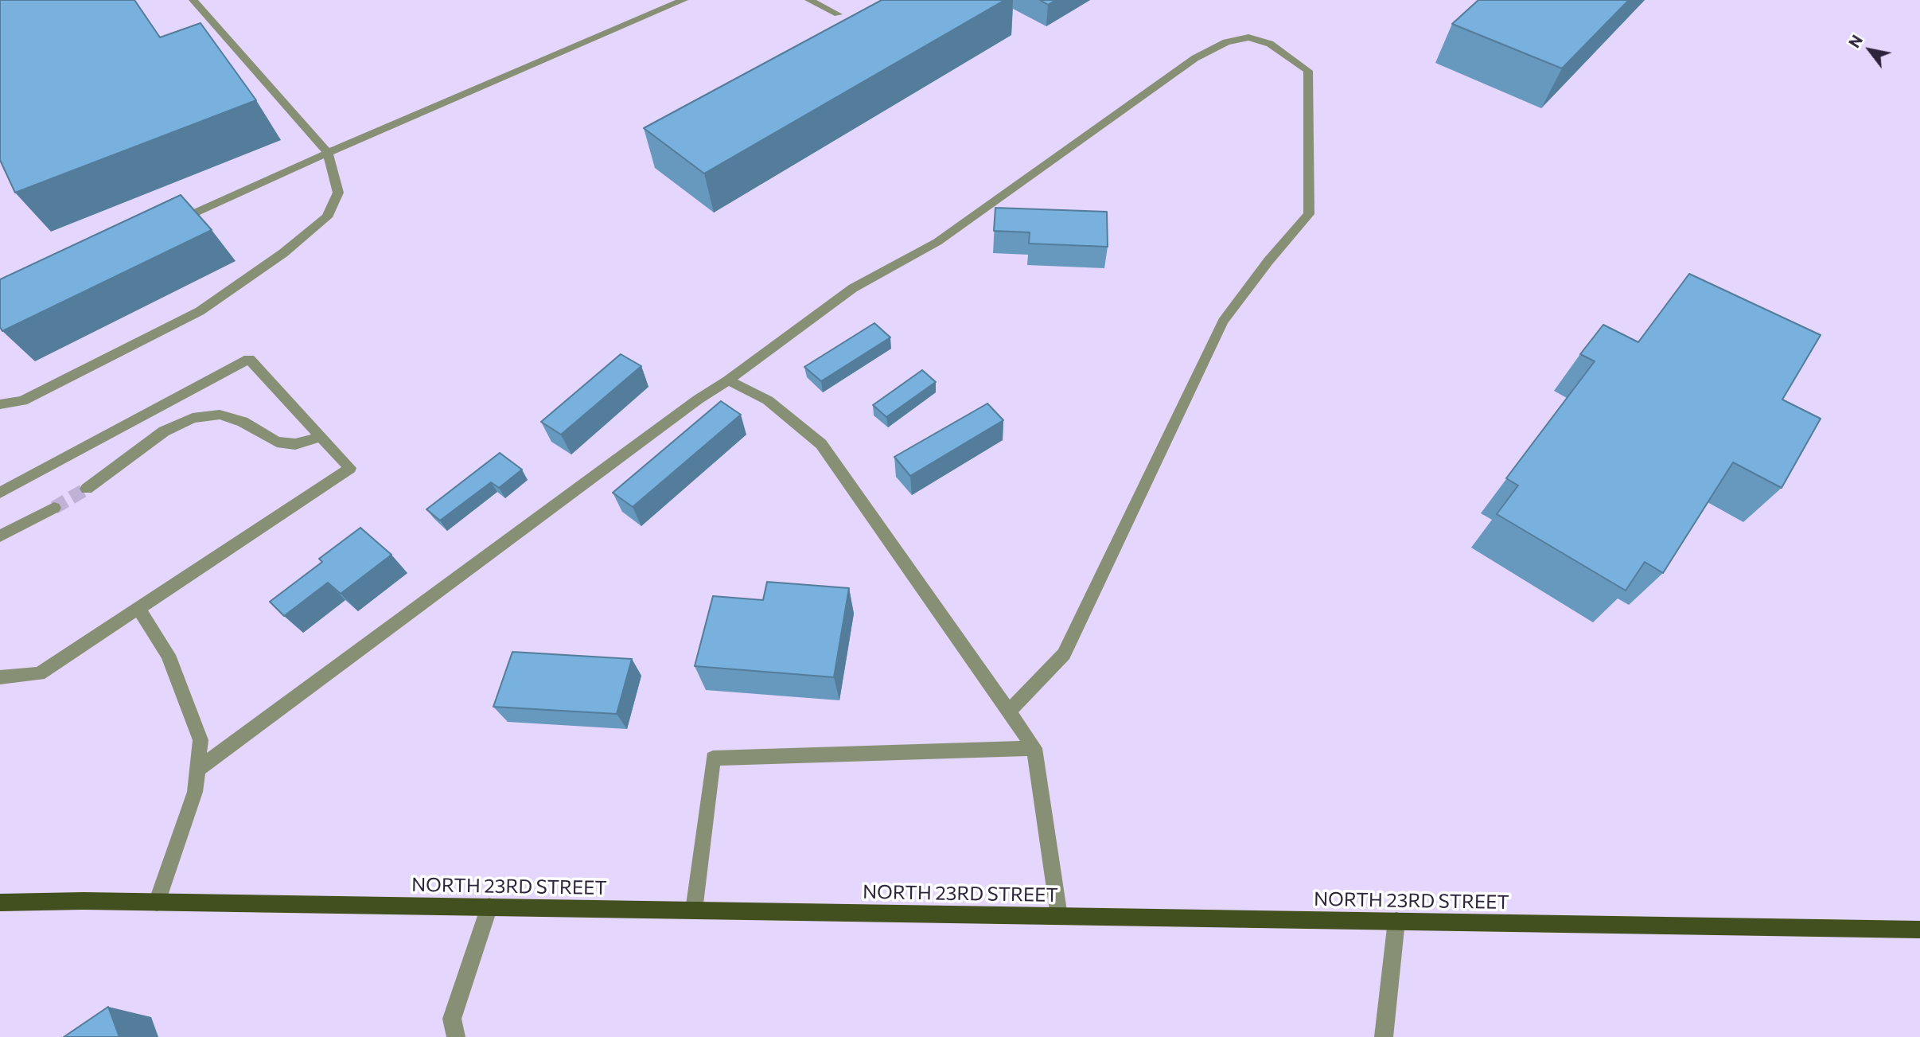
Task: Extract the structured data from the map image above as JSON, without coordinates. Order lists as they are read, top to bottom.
{
  "streets": {
    "main road": ["NORTH 23RD STREET"]
  },
  "north": "top left"
}
